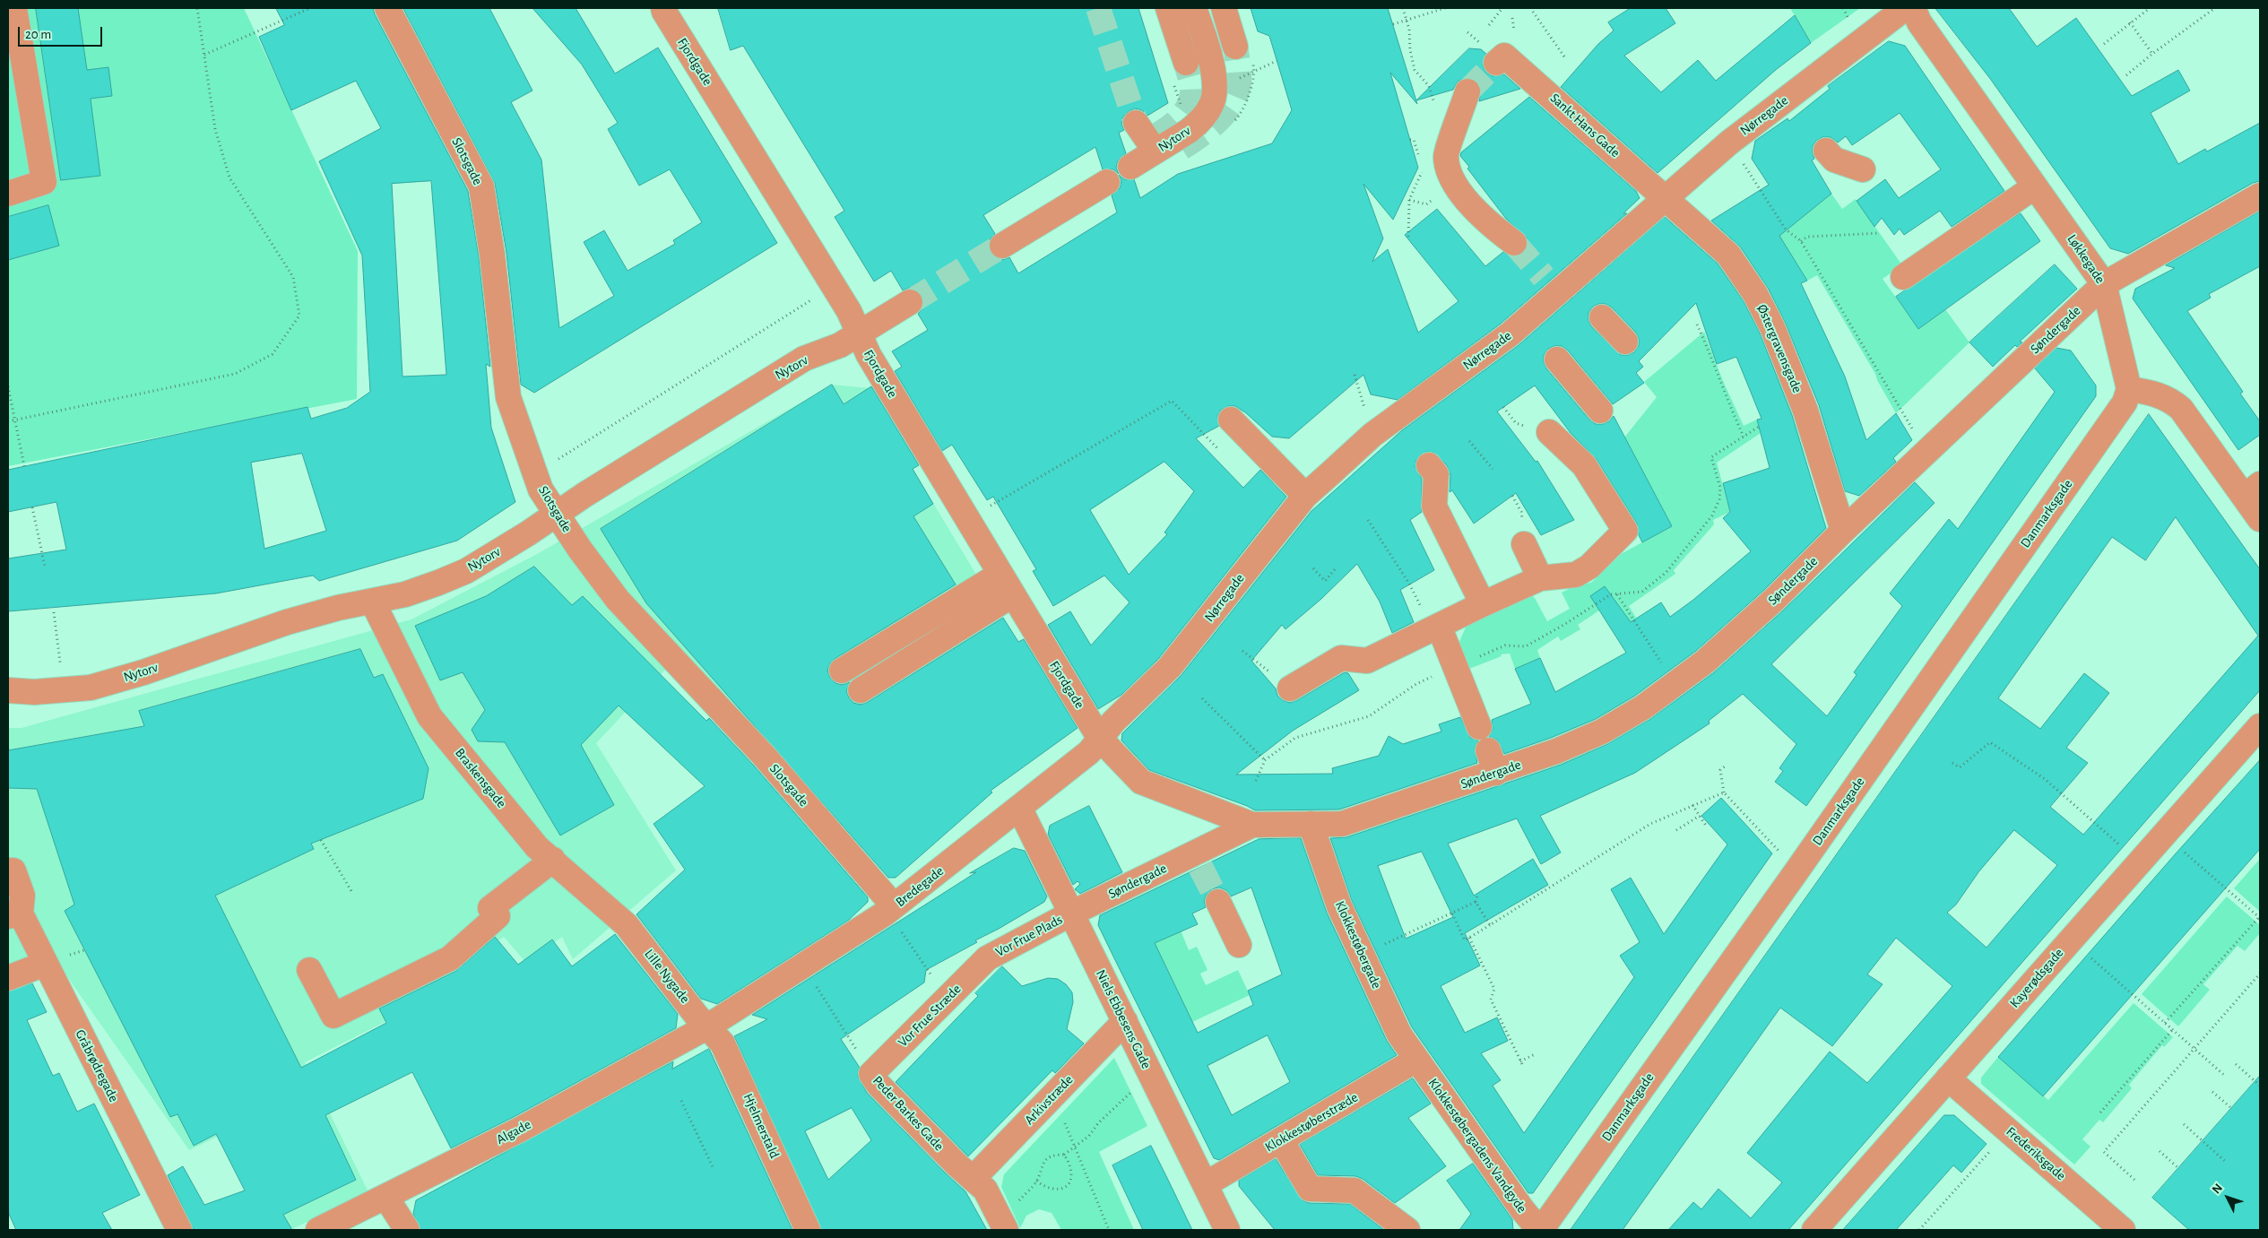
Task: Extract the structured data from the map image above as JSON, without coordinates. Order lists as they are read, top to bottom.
{
  "streets": {
    "street": [
      "Fjordgade",
      "Nørregade",
      "Sankt Hans Gade",
      "Nytorv",
      "Slotsgade",
      "Løkkegade",
      "Søndergade",
      "Østergravensgade",
      "Danmarksgade",
      "Braskensgade",
      "Bredegade",
      "Vor Frue Plads",
      "Klokkestøbergade",
      "Lille Nygade",
      "Kayerødsgade",
      "Vor Frue Stræde",
      "Niels Ebbesens Gade",
      "Gråbrødregade",
      "Arkivstræde",
      "Peder Barkes Gade",
      "Klokkestøberstræde",
      "Hjelmerstald",
      "Algade",
      "Klokkestøbergadens Vandgyde",
      "Frederiksgade"
    ]
  },
  "crossings": [
    ["Fjordgade", "Nørregade"],
    ["Fjordgade", "Nytorv"],
    ["Fjordgade", "Søndergade"],
    ["Fjordgade", "Bredegade"],
    ["Nørregade", "Sankt Hans Gade"],
    ["Nørregade", "Løkkegade"],
    ["Nørregade", "Søndergade"],
    ["Nørregade", "Østergravensgade"],
    ["Nørregade", "Bredegade"],
    ["Sankt Hans Gade", "Østergravensgade"],
    ["Nytorv", "Slotsgade"],
    ["Nytorv", "Braskensgade"],
    ["Slotsgade", "Bredegade"],
    ["Løkkegade", "Søndergade"],
    ["Løkkegade", "Danmarksgade"],
    ["Søndergade", "Østergravensgade"],
    ["Søndergade", "Bredegade"],
    ["Søndergade", "Vor Frue Plads"],
    ["Søndergade", "Klokkestøbergade"],
    ["Søndergade", "Niels Ebbesens Gade"],
    ["Danmarksgade", "Klokkestøbergadens Vandgyde"],
    ["Braskensgade", "Lille Nygade"],
    ["Bredegade", "Lille Nygade"],
    ["Bredegade", "Niels Ebbesens Gade"],
    ["Bredegade", "Peder Barkes Gade"],
    ["Bredegade", "Hjelmerstald"],
    ["Bredegade", "Algade"],
    ["Vor Frue Plads", "Vor Frue Stræde"],
    ["Vor Frue Plads", "Niels Ebbesens Gade"],
    ["Klokkestøbergade", "Klokkestøberstræde"],
    ["Klokkestøbergade", "Klokkestøbergadens Vandgyde"],
    ["Lille Nygade", "Hjelmerstald"],
    ["Lille Nygade", "Algade"],
    ["Kayerødsgade", "Frederiksgade"],
    ["Vor Frue Stræde", "Peder Barkes Gade"],
    ["Niels Ebbesens Gade", "Arkivstræde"],
    ["Niels Ebbesens Gade", "Klokkestøberstræde"],
    ["Arkivstræde", "Peder Barkes Gade"],
    ["Klokkestøberstræde", "Klokkestøbergadens Vandgyde"],
    ["Hjelmerstald", "Algade"]
  ],
  "scale_bar": "20 m",
  "north": "top left"
}
